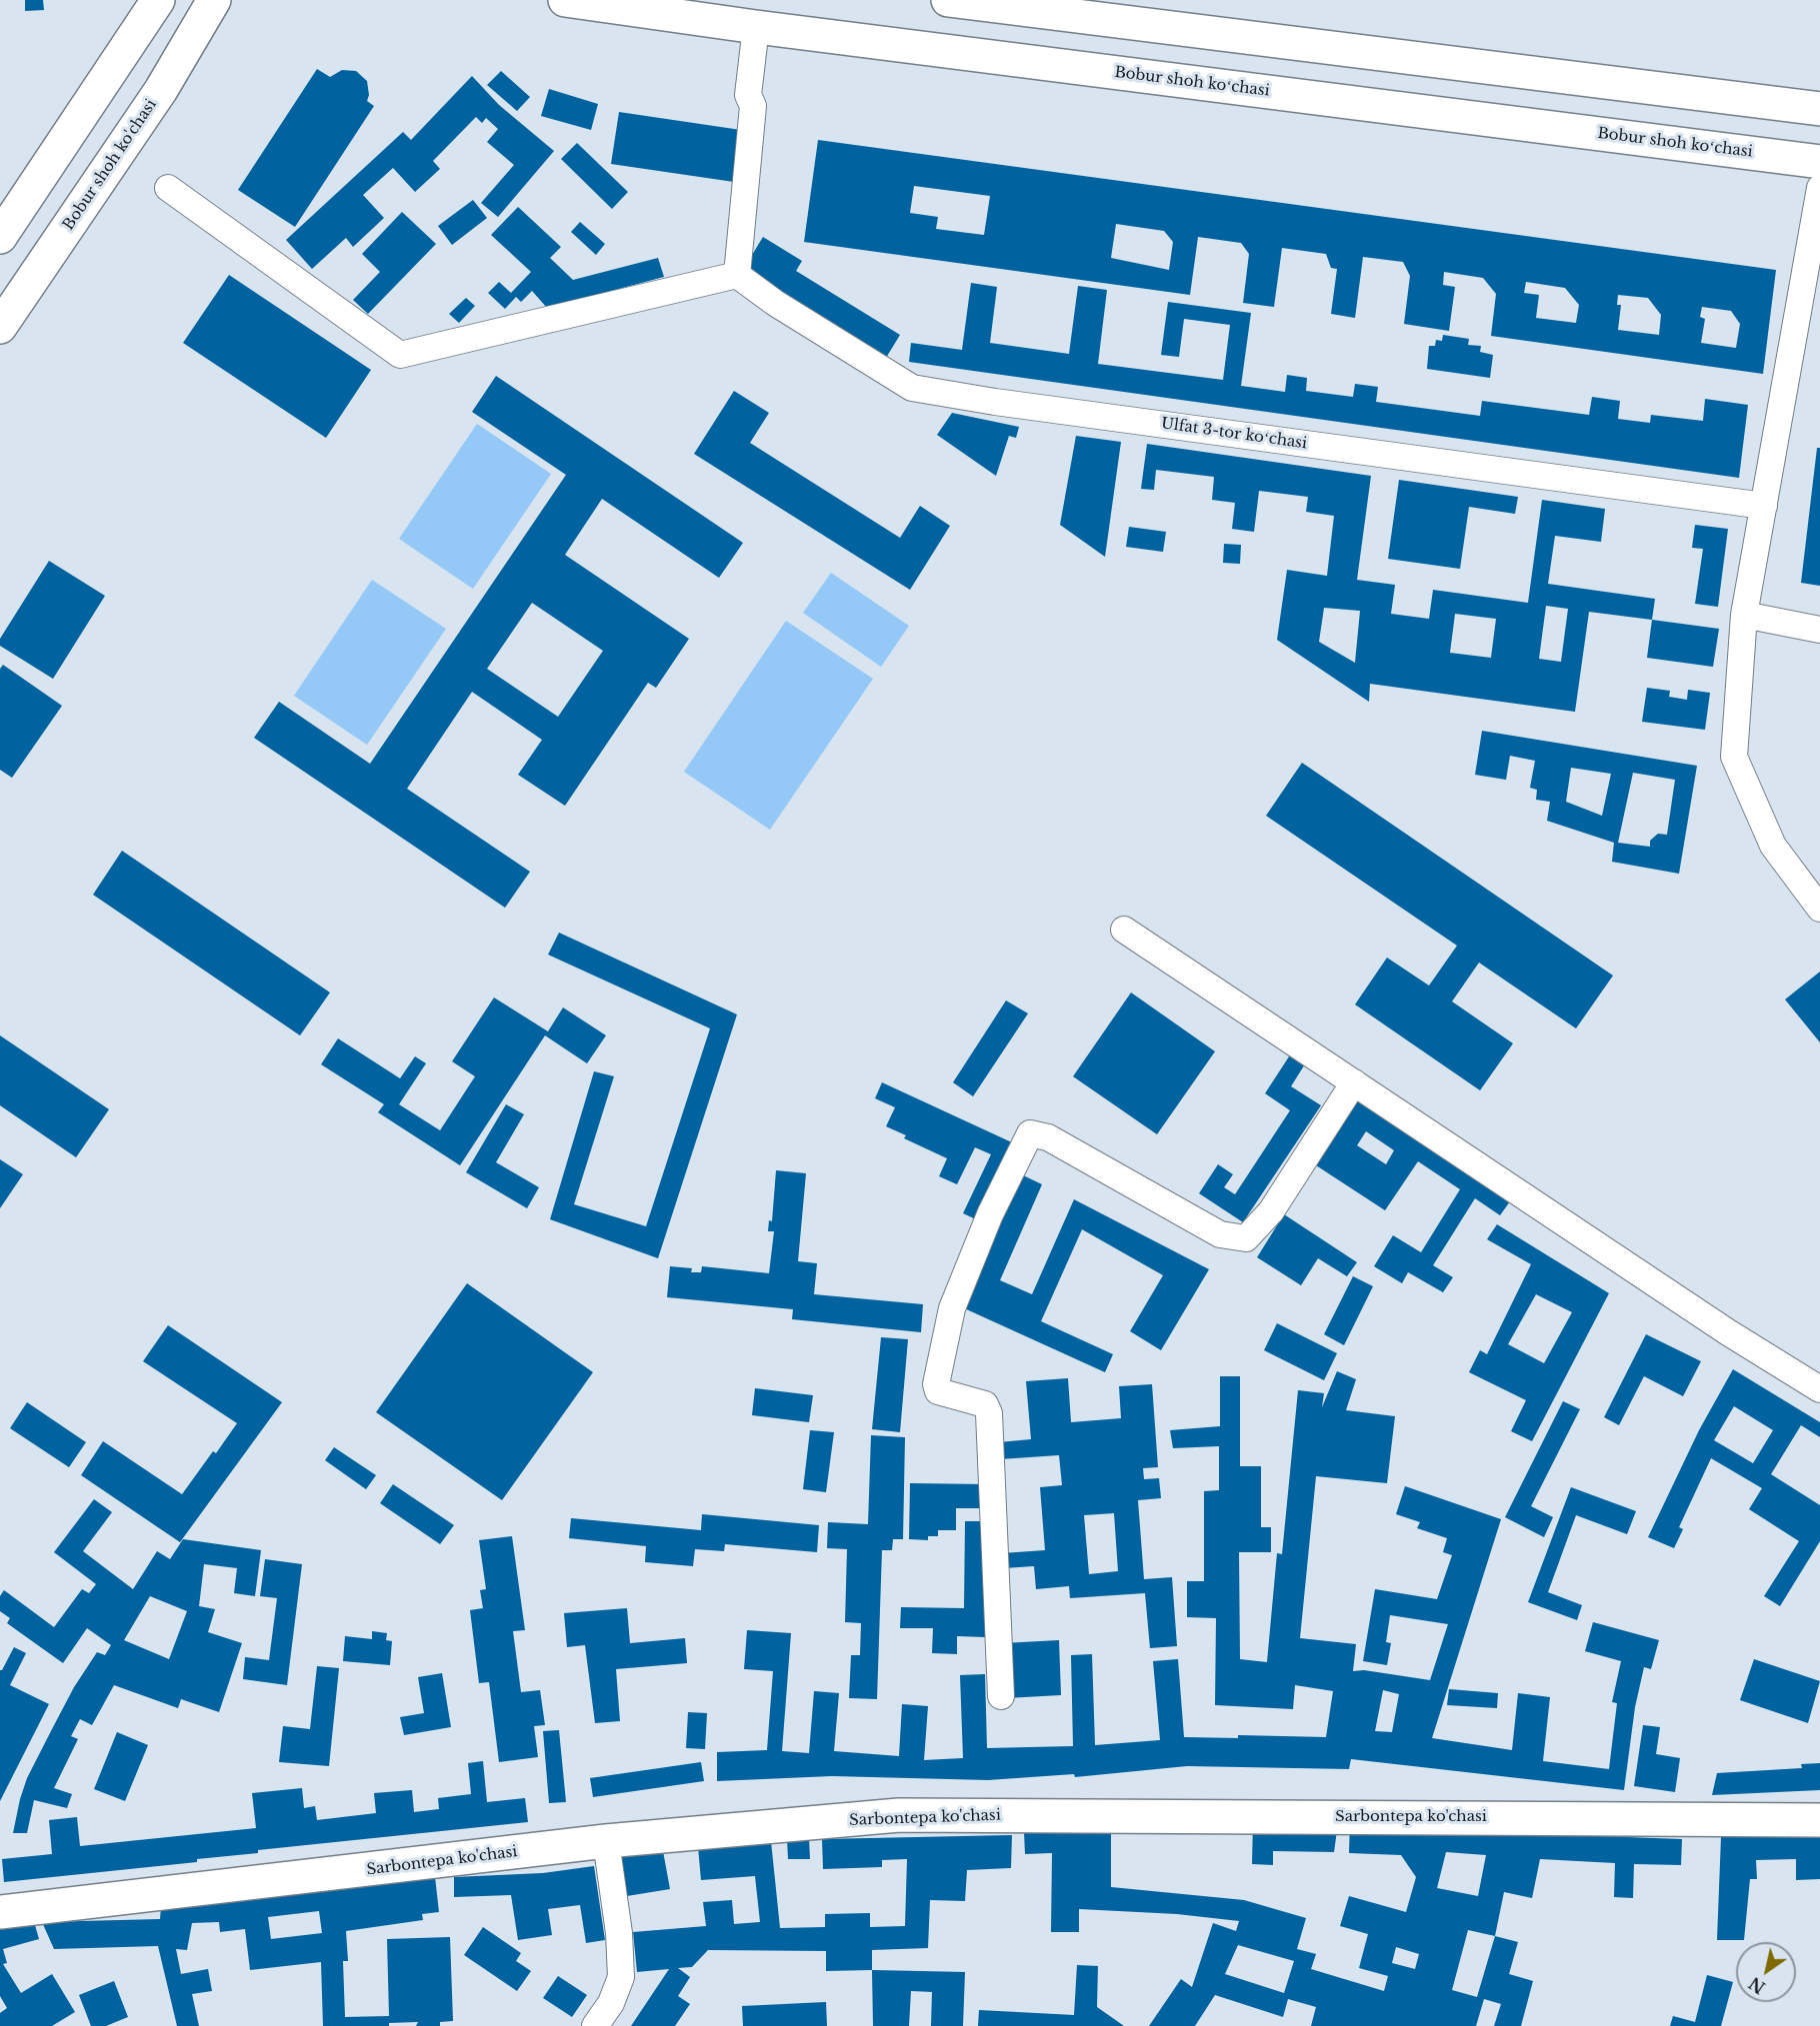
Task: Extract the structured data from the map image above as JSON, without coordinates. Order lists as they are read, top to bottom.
{
  "streets": {
    "main road": ["Bobur shoh koʻchasi", "Bobur shoh ko'chasi", "Sarbontepa ko'chasi"],
    "street": ["Ulfat 3-tor koʻchasi"]
  },
  "north": "bottom left"
}
